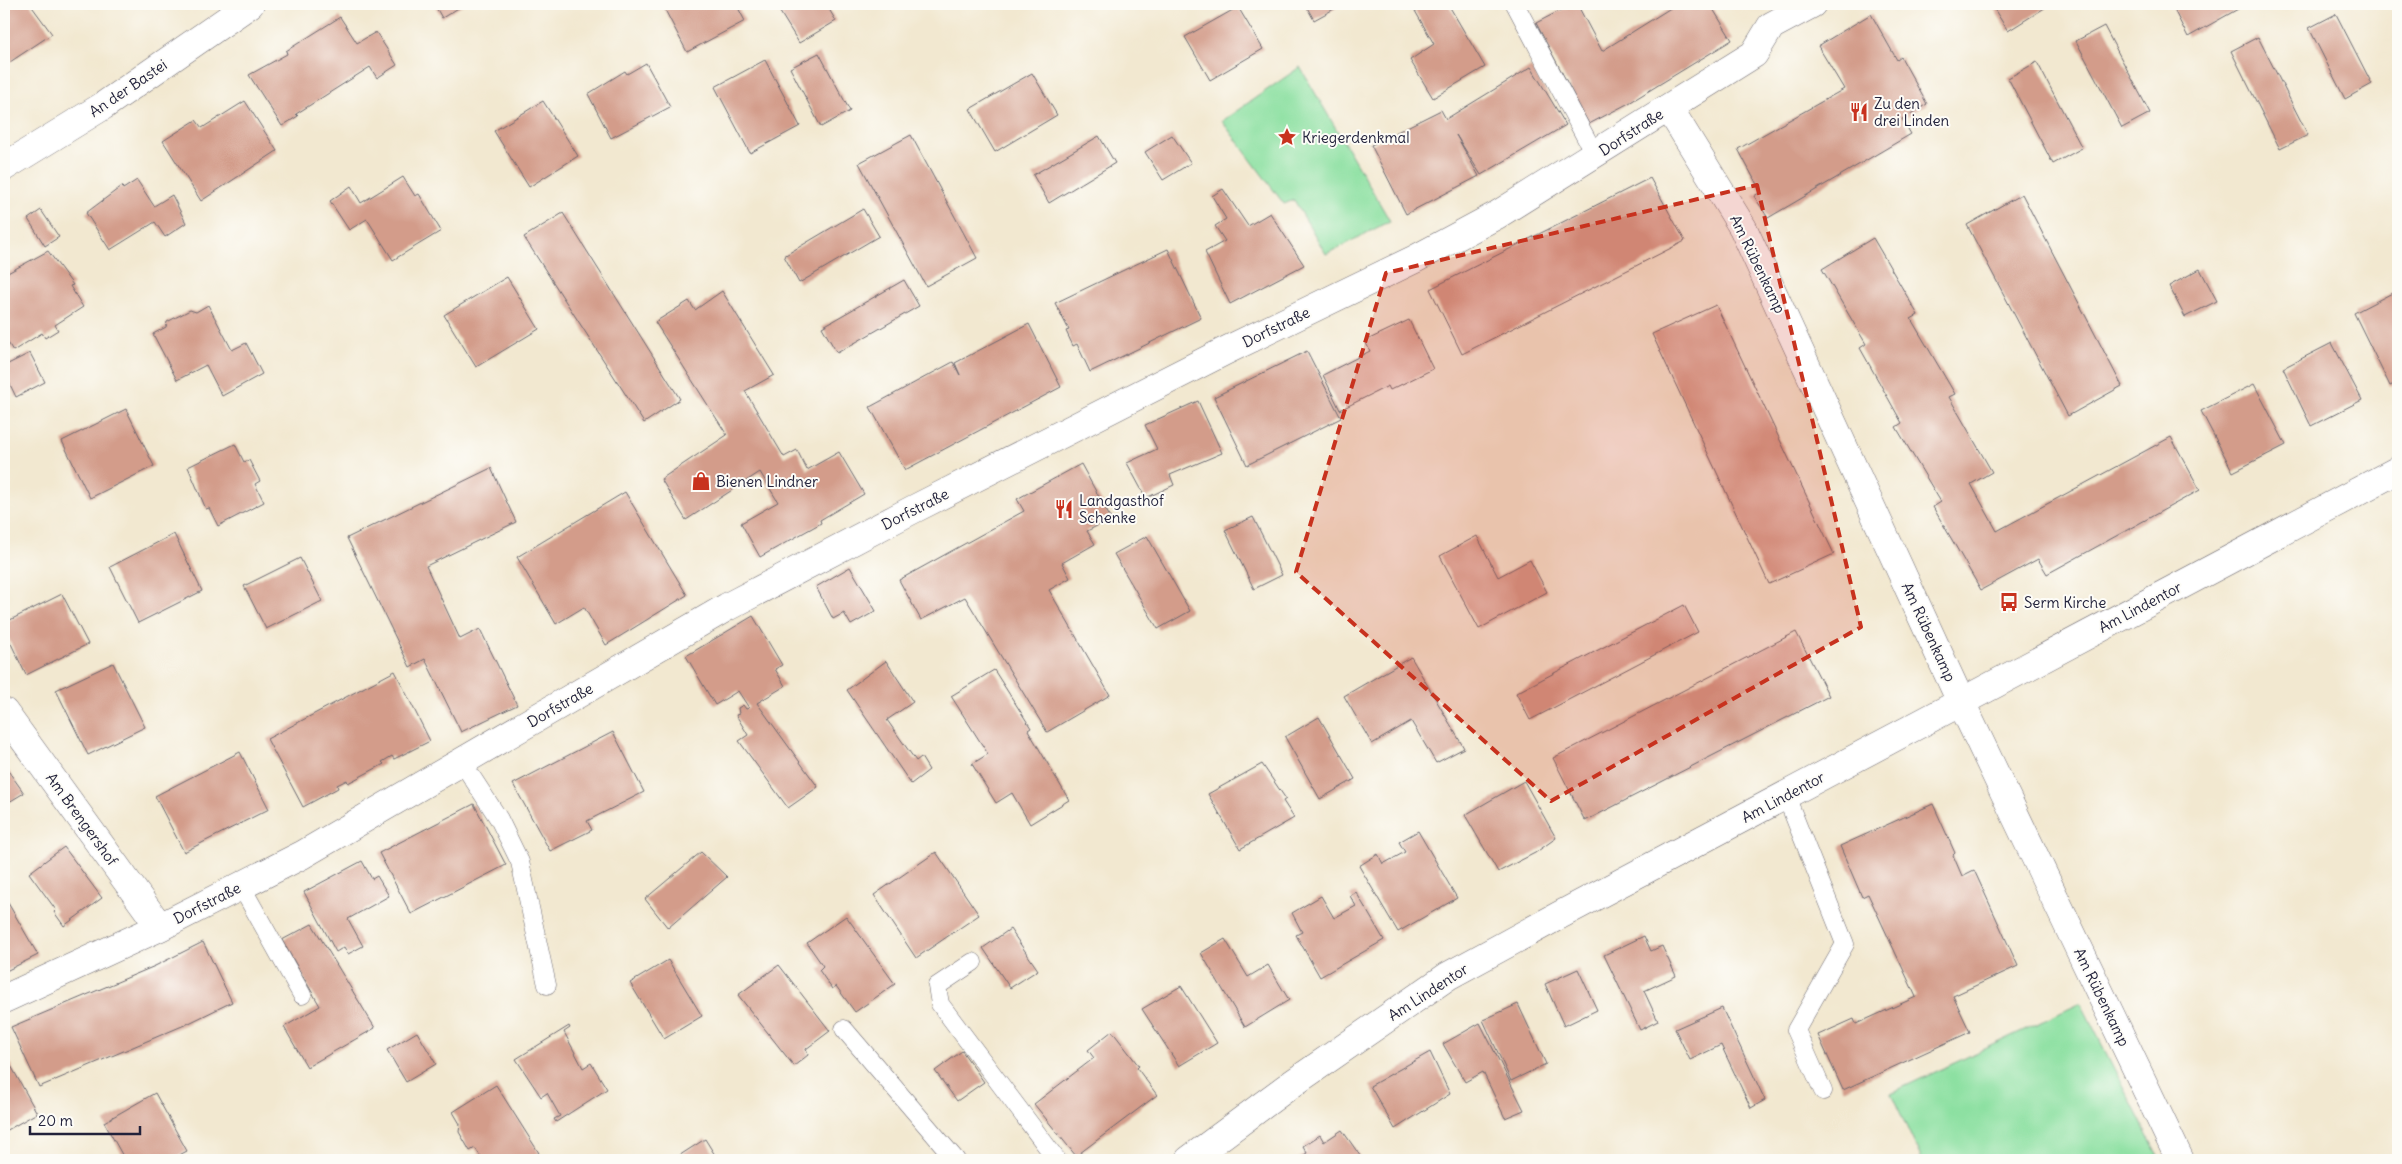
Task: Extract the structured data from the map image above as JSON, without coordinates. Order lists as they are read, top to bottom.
{
  "streets": {
    "street": [
      "An der Bastei",
      "Dorfstraße",
      "Am Rübenkamp",
      "Am Lindentor",
      "Am Brengershof"
    ]
  },
  "crossings": [
    ["Dorfstraße", "Am Rübenkamp"],
    ["Dorfstraße", "Am Brengershof"],
    ["Am Rübenkamp", "Am Lindentor"]
  ],
  "places": {
    "restaurant": ["Zu den drei Linden", "Landgasthof Schenke"],
    "place": ["Kriegerdenkmal"],
    "shop": ["Bienen Lindner"],
    "bus stop": ["Serm Kirche"]
  },
  "scale_bar": "20 m"
}
